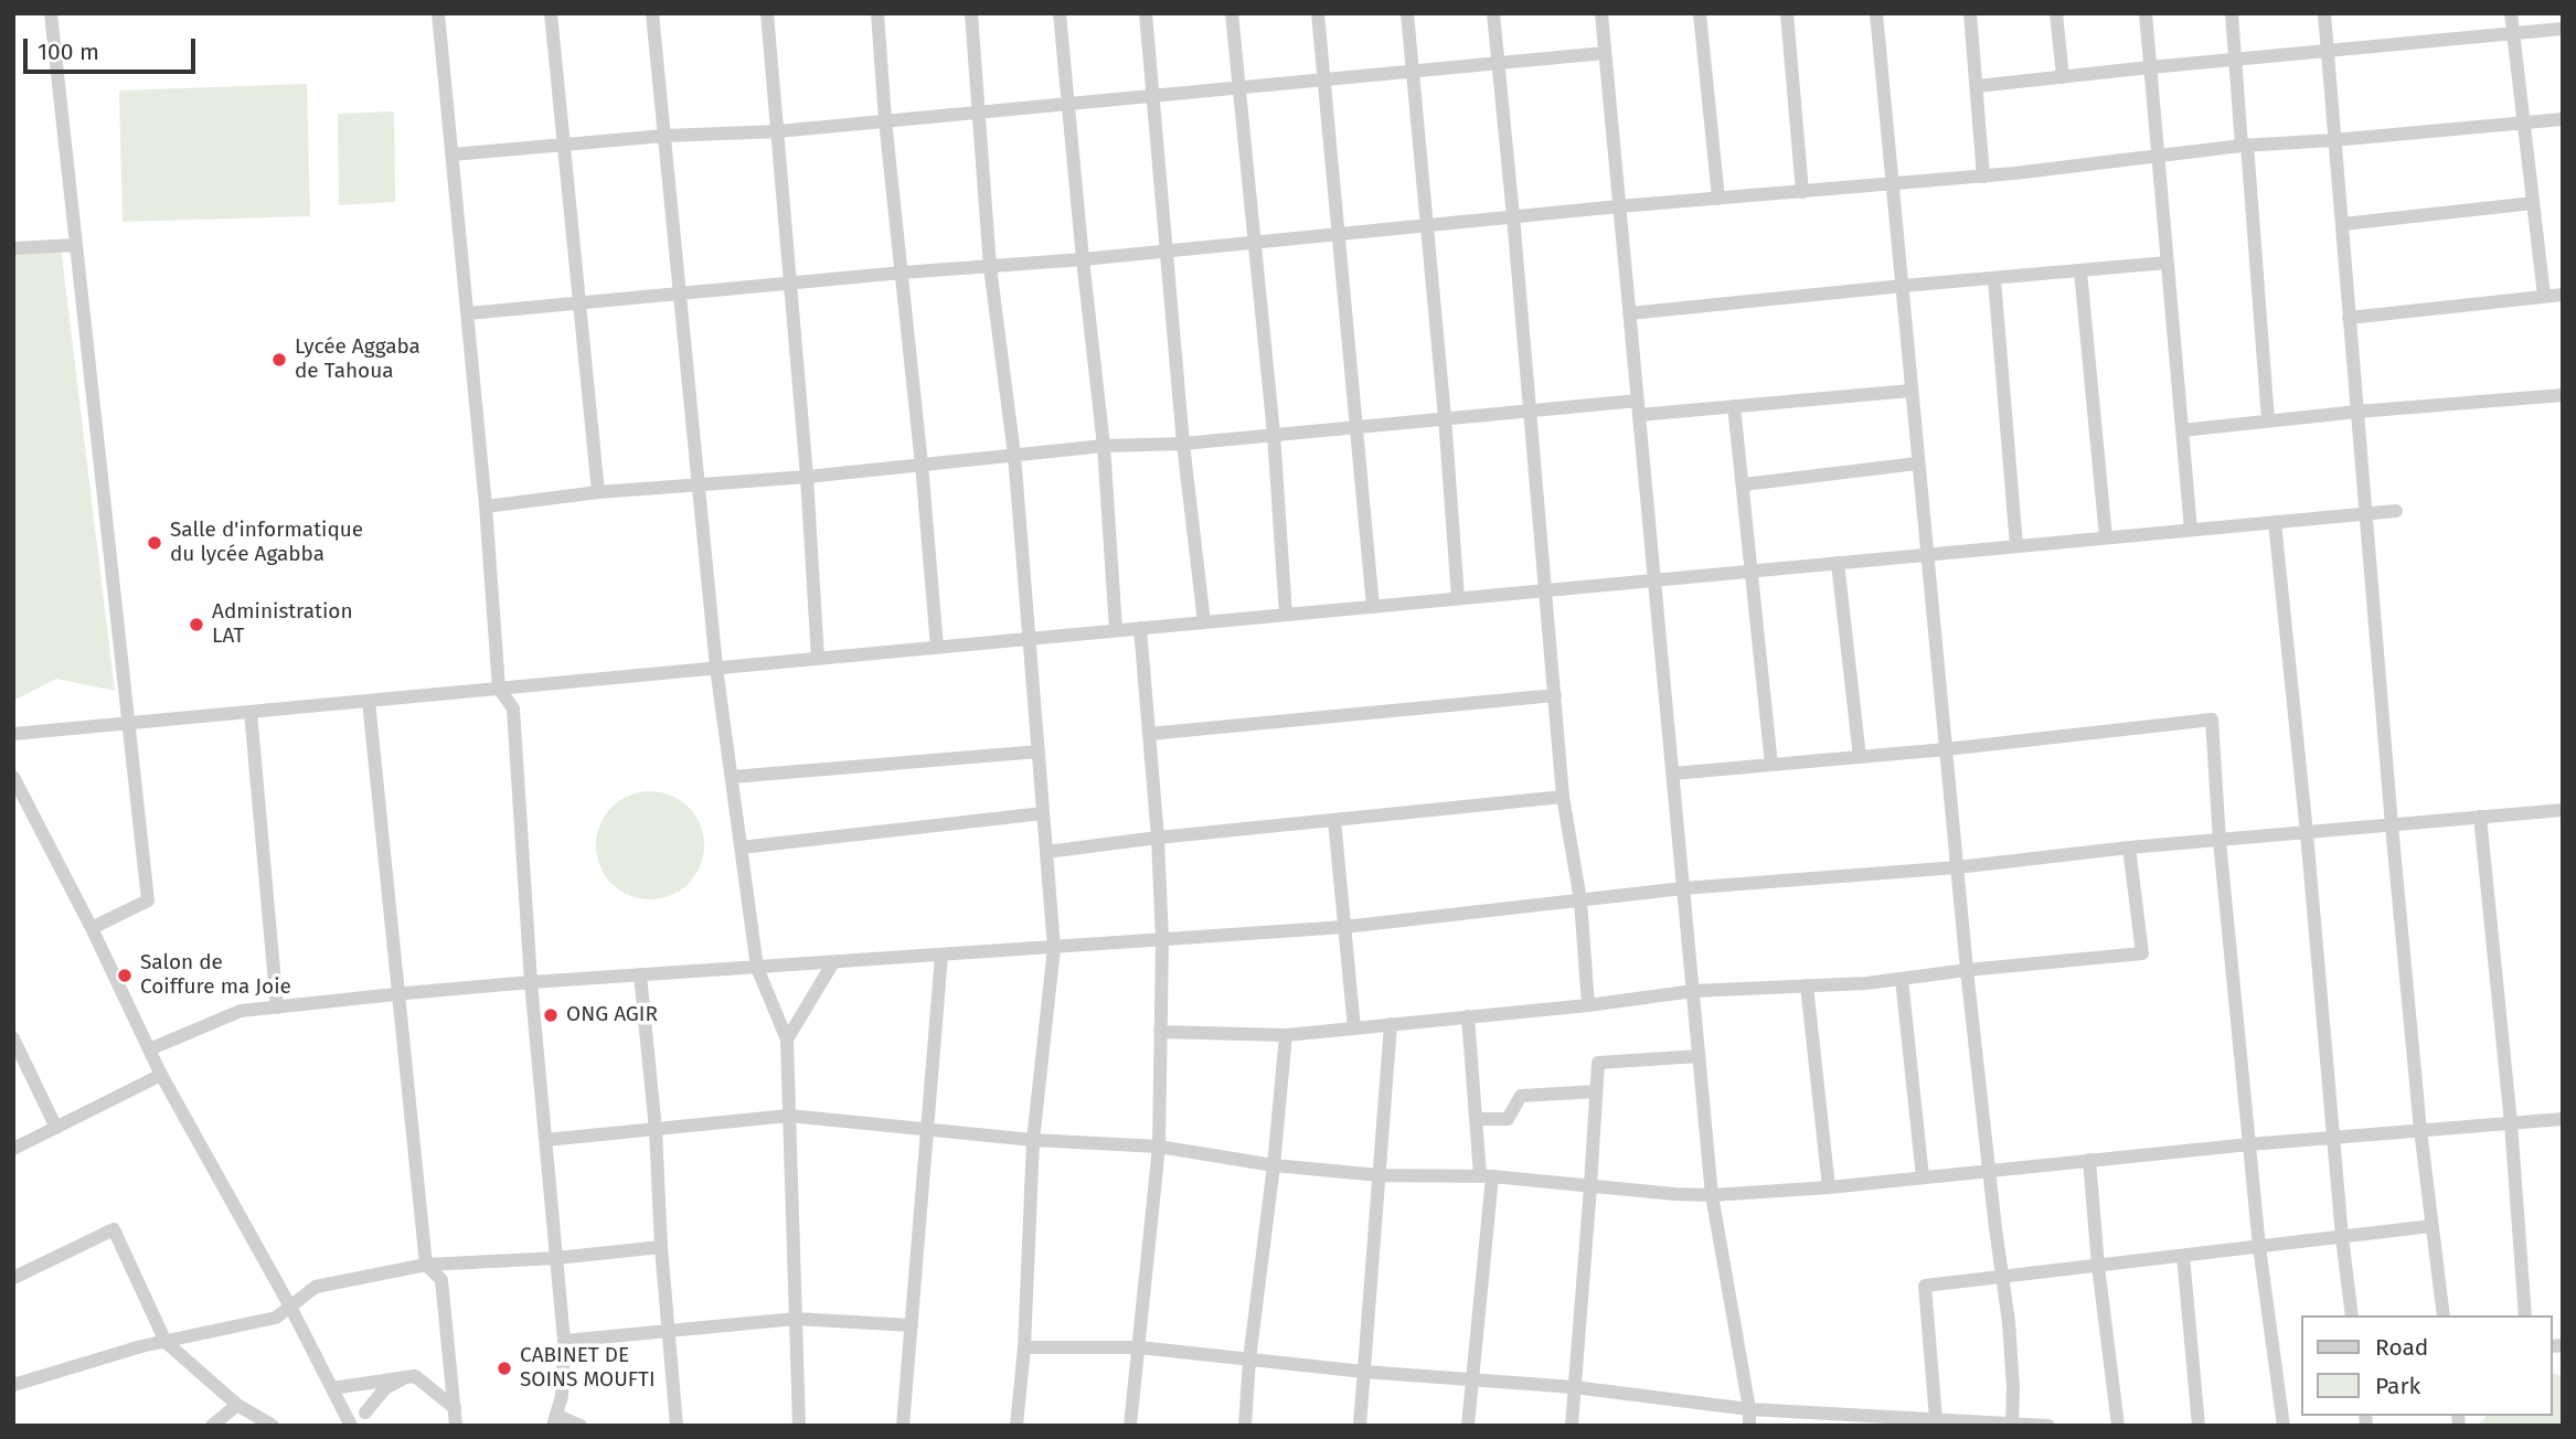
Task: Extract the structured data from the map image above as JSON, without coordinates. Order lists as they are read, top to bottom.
{
  "places": [
    "Lycée Aggaba de Tahoua",
    "Salle d'informatique du lycée Agabba",
    "Administration LAT",
    "Salon de Coiffure ma Joie",
    "ONG AGIR",
    "CABINET DE SOINS MOUFTI"
  ],
  "legend": ["Road", "Park"],
  "scale_bar": "100 m"
}
